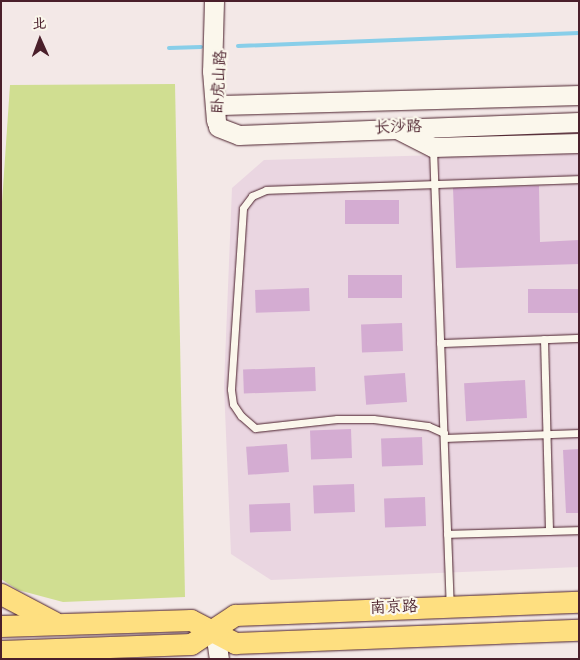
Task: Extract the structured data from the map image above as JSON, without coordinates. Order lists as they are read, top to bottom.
{
  "streets": {
    "main road": ["卧虎山路", "长沙路", "南京路"]
  },
  "crossings": [
    ["卧虎山路", "长沙路"]
  ],
  "north": "top"
}
